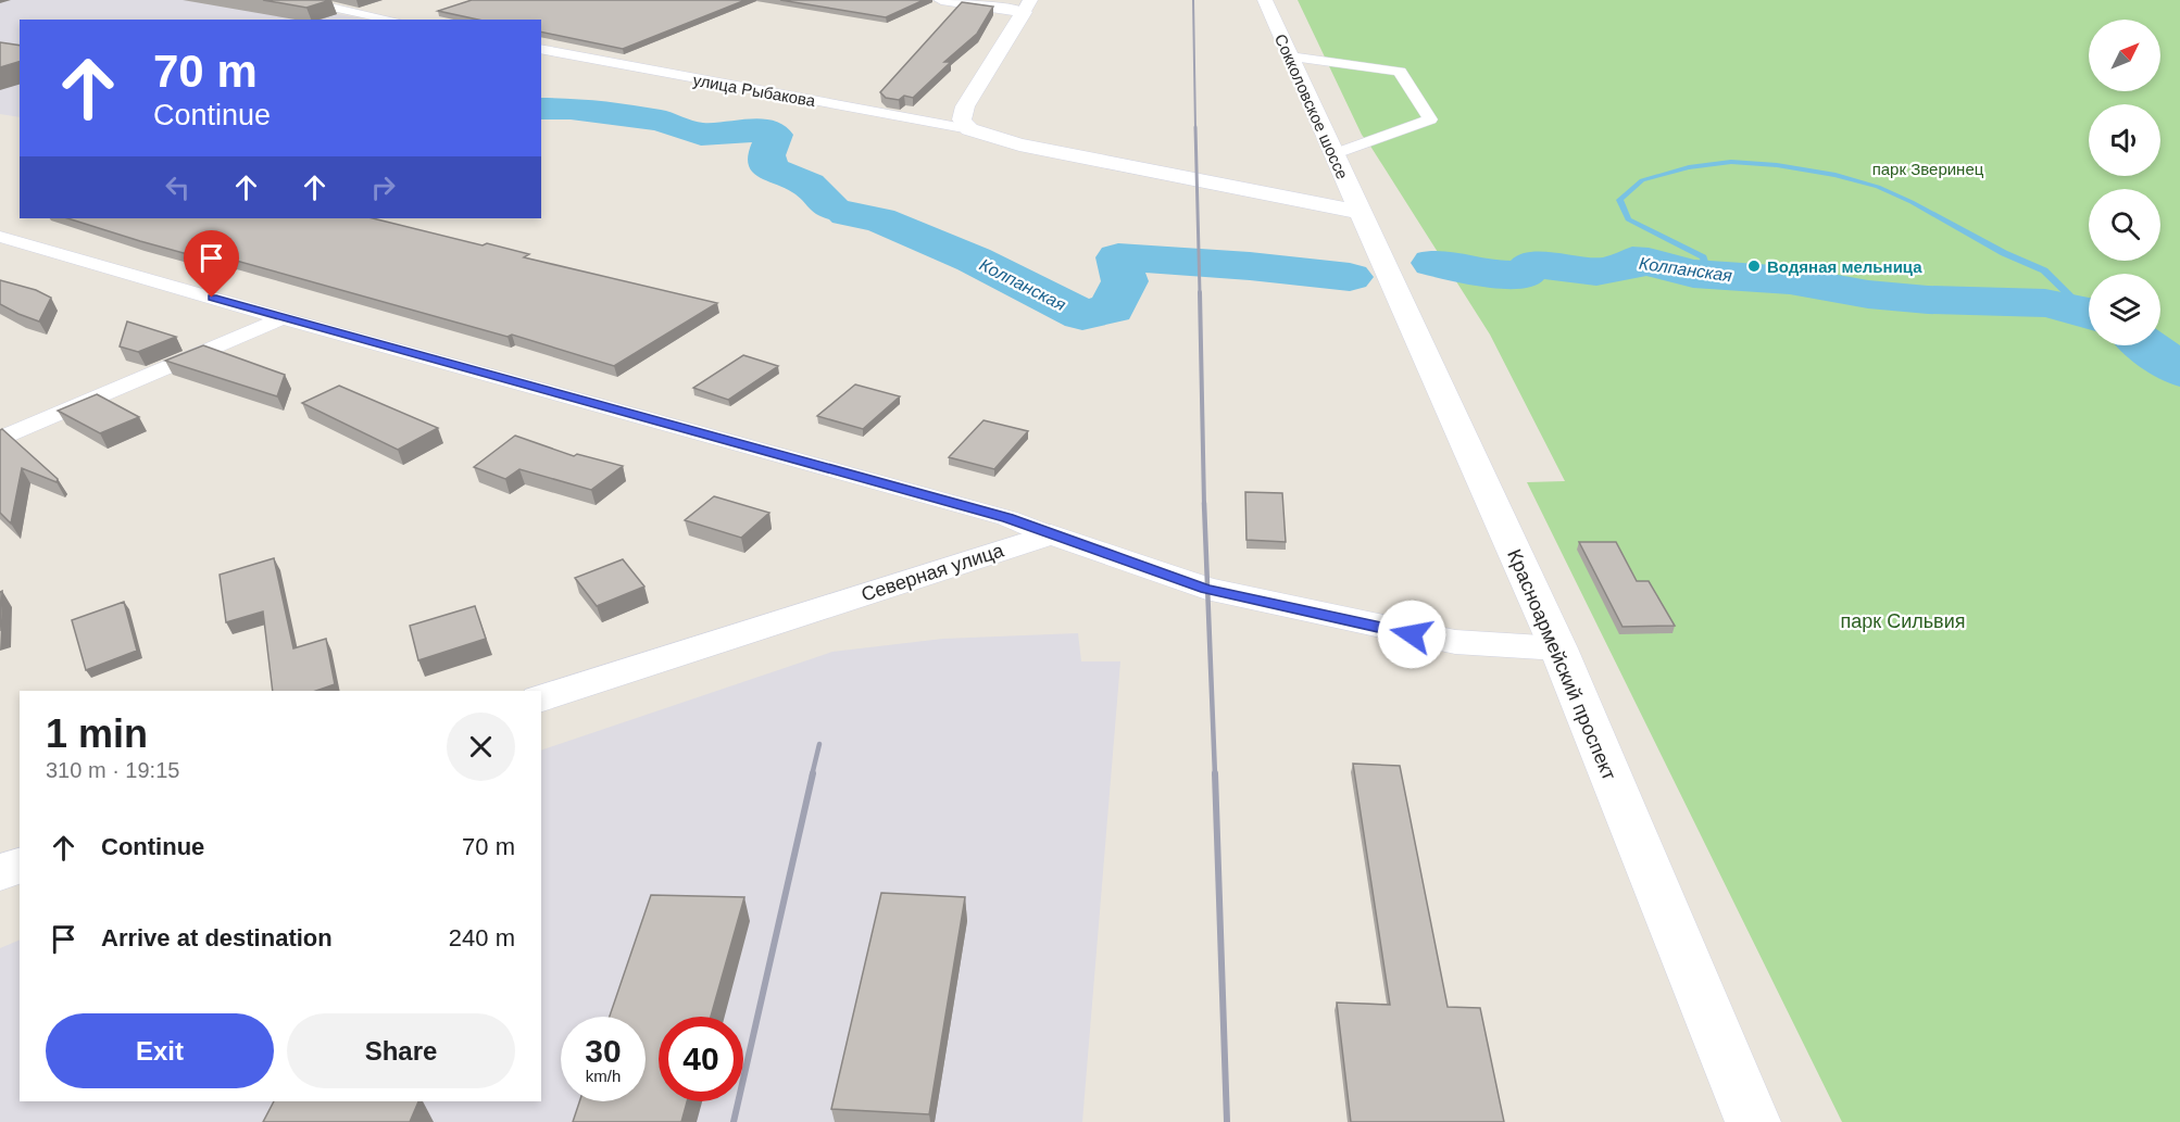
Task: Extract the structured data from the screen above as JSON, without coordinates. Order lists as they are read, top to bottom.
{
  "streets": {
    "main road": ["Сокколовское шоссе", "Красноармейский проспект"],
    "street": ["улица Рыбакова", "Северная улица"]
  },
  "crossings": [
    ["Сокколовское шоссе", "Красноармейский проспект"]
  ],
  "water": ["Колпанская"],
  "parks": ["парк Зверинец", "парк Сильвия"],
  "places": ["Водяная мельница"],
  "north": "top right",
  "page": {
    "turn": ["70 m", "Continue"],
    "heading": ["1 min", "310 m · 19:15"],
    "list": [
      {
        "name": "Continue",
        "value": "70 m"
      },
      {
        "name": "Arrive at destination",
        "value": "240 m"
      }
    ],
    "buttons": ["Exit", "Share"],
    "speed": "30 km/h",
    "limit": "40"
  }
}
